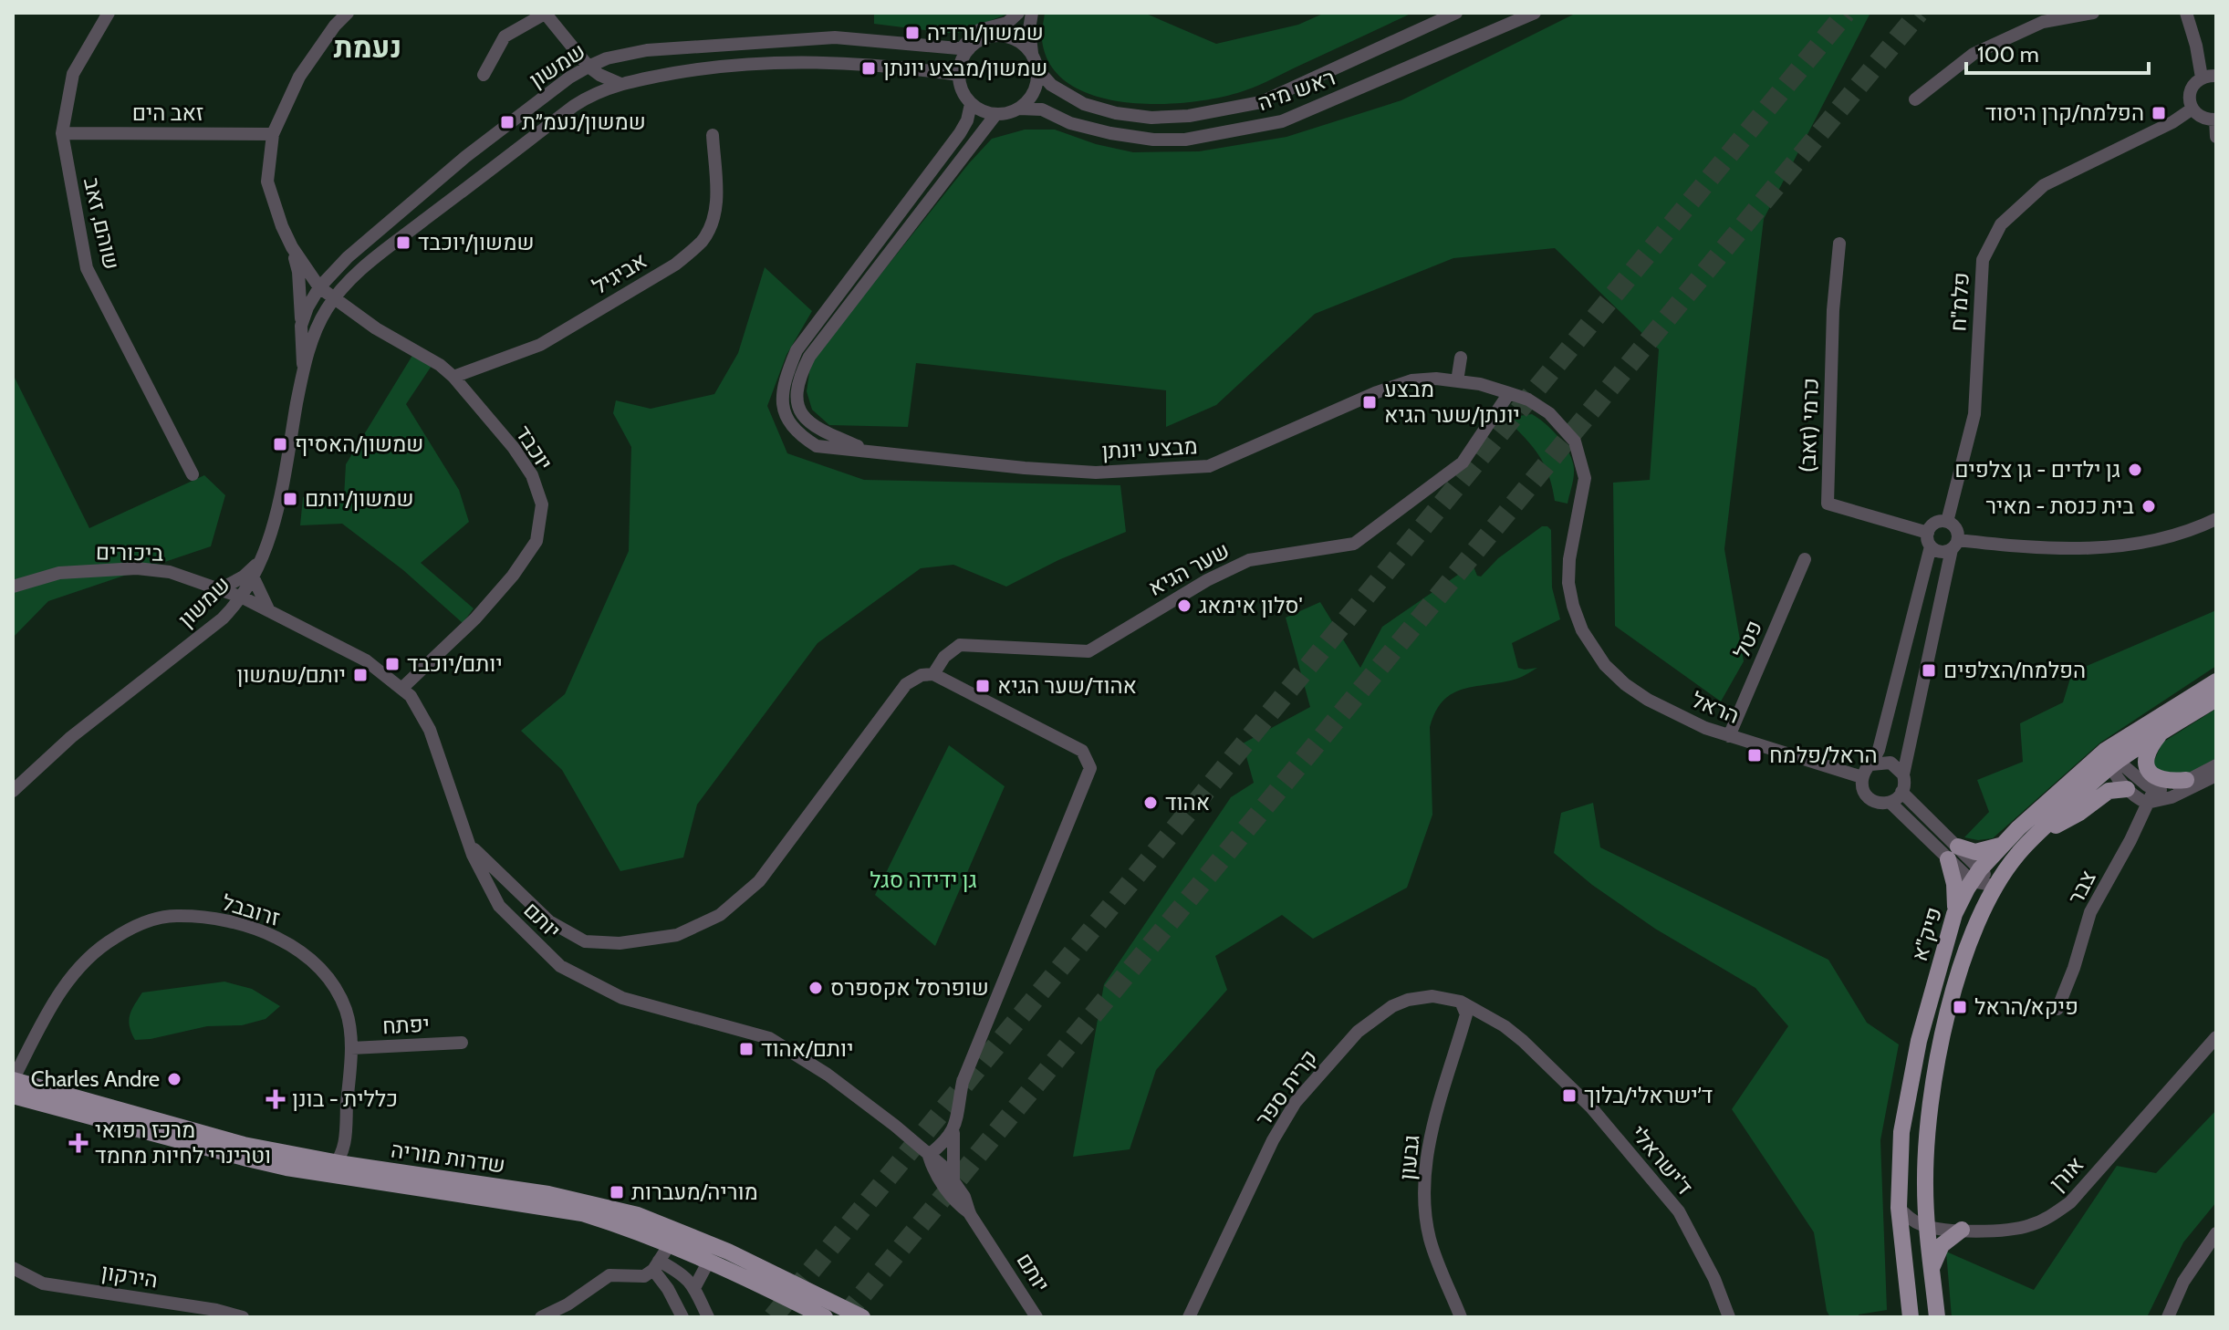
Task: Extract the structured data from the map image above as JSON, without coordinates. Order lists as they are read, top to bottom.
{
  "streets": {
    "main road": ["פיק\"א", "שדרות מוריה"],
    "street": [
      "שמשון",
      "ראש מיה",
      "זאב הים",
      "שוהם, זאב",
      "אביגיל",
      "פלמ\"ח",
      "כרמי (זאב)",
      "יוכבד",
      "מבצע יונתן",
      "ביכורים",
      "שער הגיא",
      "פטל",
      "הראל",
      "צבר",
      "זרובבל",
      "יותם",
      "יפתח",
      "קרית ספר",
      "גבעון",
      "ד'ישראלי",
      "אורן",
      "הירקון"
    ]
  },
  "crossings": [
    ["שמשון", "ראש מיה"],
    ["שמשון", "יוכבד"],
    ["שמשון", "מבצע יונתן"],
    ["שמשון", "ביכורים"],
    ["שמשון", "יותם"],
    ["ראש מיה", "מבצע יונתן"],
    ["זאב הים", "שוהם, זאב"],
    ["אביגיל", "יוכבד"],
    ["פלמ\"ח", "כרמי (זאב)"],
    ["יוכבד", "יותם"],
    ["מבצע יונתן", "שער הגיא"],
    ["מבצע יונתן", "הראל"],
    ["ביכורים", "יותם"],
    ["פטל", "הראל"],
    ["זרובבל", "יפתח"],
    ["זרובבל", "שדרות מוריה"],
    ["פיק\"א", "אורן"],
    ["קרית ספר", "גבעון"],
    ["קרית ספר", "ד'ישראלי"],
    ["גבעון", "ד'ישראלי"]
  ],
  "districts": ["נעמת"],
  "parks": ["גן ידידה סגל"],
  "places": {
    "transit": [
      "שמשון/ורדיה",
      "שמשון/מבצע יונתן",
      "הפלמח/קרן היסוד",
      "שמשון/נעמ״ת",
      "שמשון/יוכבד",
      "מבצע יונתן/שער הגיא",
      "שמשון/האסיף",
      "שמשון/יותם",
      "יותם/יוכבד",
      "הפלמח/הצלפים",
      "יותם/שמשון",
      "אהוד/שער הגיא",
      "הראל/פלמח",
      "פיקא/הראל",
      "יותם/אהוד",
      "ד׳ישראלי/בלוך",
      "מוריה/מעברות"
    ],
    "other": [
      "גן ילדים - גן צלפים",
      "בית כנסת - מאיר",
      "סלון אימאג'",
      "אהוד",
      "שופרסל אקספרס",
      "Charles Andre"
    ],
    "health": ["כללית - בונן", "מרכז רפואי וטרינרי לחיות מחמד"]
  },
  "scale_bar": "100 m"
}
